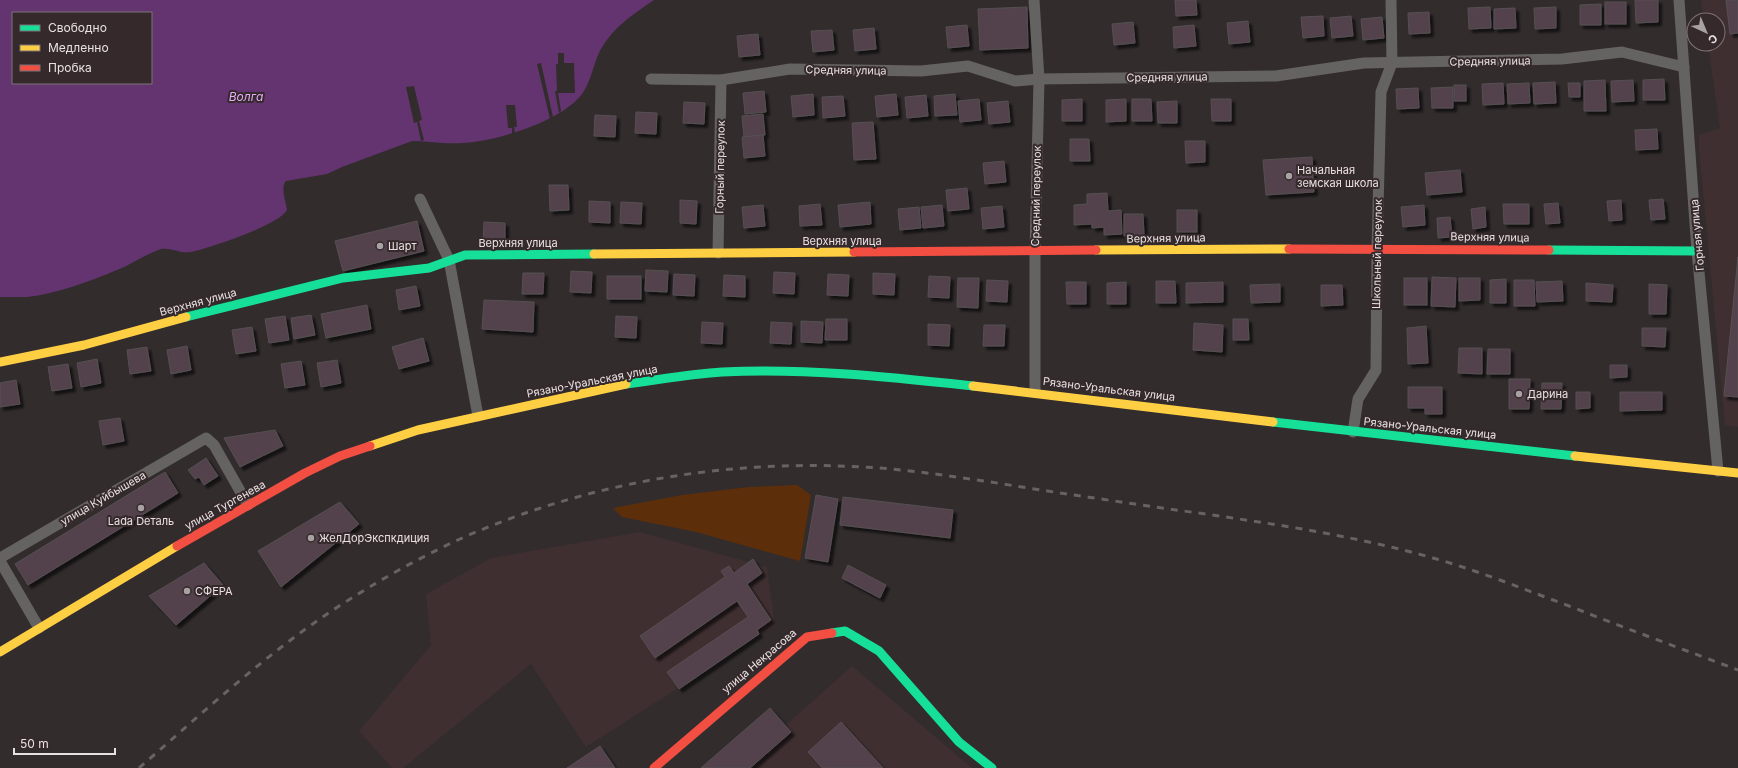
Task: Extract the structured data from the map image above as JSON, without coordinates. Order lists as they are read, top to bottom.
{
  "streets": {
    "street": [
      "Средняя улица",
      "Горный переулок",
      "Средний переулок",
      "Горная улица",
      "Верхняя улица",
      "Школьный переулок",
      "Рязано-Уральская улица",
      "улица Куйбышева",
      "улица Тургенева",
      "улица Некрасова"
    ]
  },
  "crossings": [
    ["Средняя улица", "Горный переулок"],
    ["Средняя улица", "Средний переулок"],
    ["Средняя улица", "Горная улица"],
    ["Средняя улица", "Школьный переулок"],
    ["Горный переулок", "Верхняя улица"],
    ["Средний переулок", "Верхняя улица"],
    ["Средний переулок", "Рязано-Уральская улица"],
    ["Горная улица", "Верхняя улица"],
    ["Горная улица", "Рязано-Уральская улица"],
    ["Верхняя улица", "Школьный переулок"],
    ["Школьный переулок", "Рязано-Уральская улица"],
    ["Рязано-Уральская улица", "улица Тургенева"],
    ["улица Куйбышева", "улица Тургенева"]
  ],
  "water": ["Волга"],
  "places": [
    "Начальная земская школа",
    "Шарт",
    "Дарина",
    "Lada Dеталь",
    "ЖелДорЭкспкдиция",
    "СФЕРА"
  ],
  "legend": ["Свободно", "Медленно", "Пробка"],
  "scale_bar": "50 m",
  "north": "bottom right"
}
